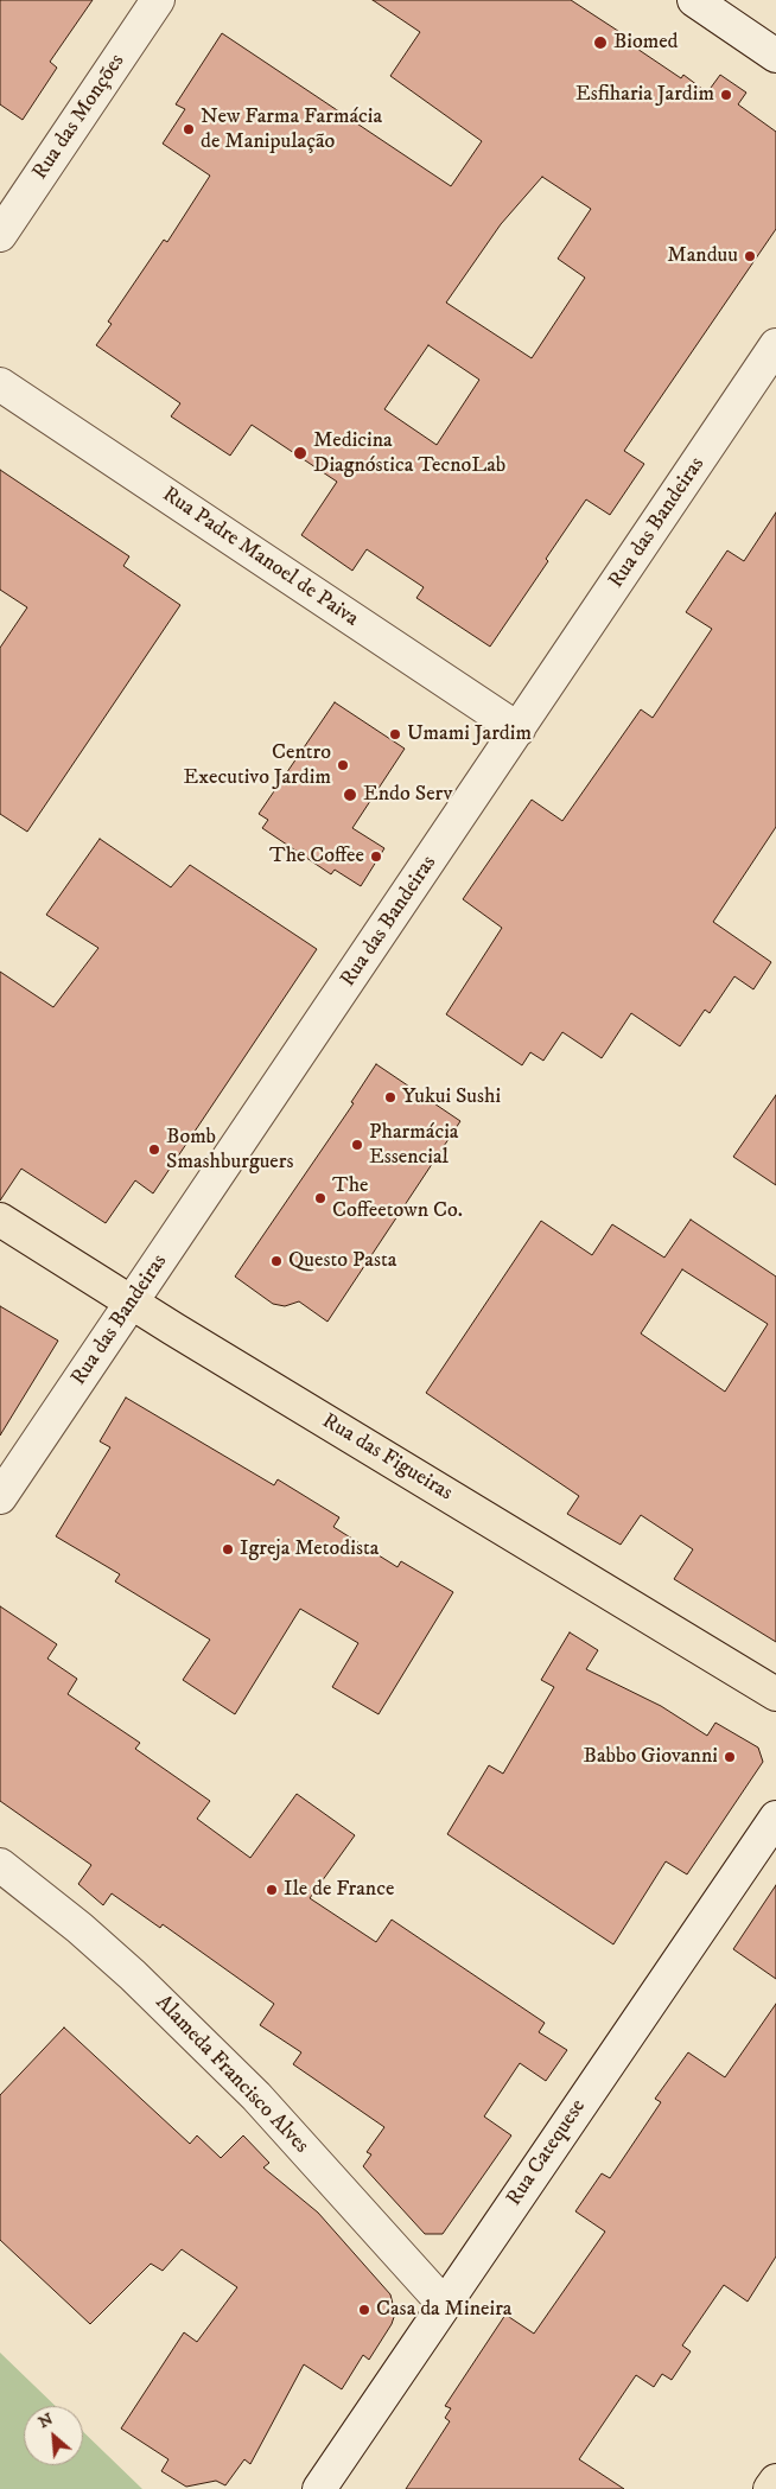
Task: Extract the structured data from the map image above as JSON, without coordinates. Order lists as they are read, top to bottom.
{
  "streets": {
    "main road": ["Rua das Figueiras"],
    "street": [
      "Rua das Monções",
      "Rua das Bandeiras",
      "Rua Padre Manoel de Paiva",
      "Alameda Francisco Alves",
      "Rua Catequese"
    ]
  },
  "crossings": [
    ["Rua das Bandeiras", "Rua Padre Manoel de Paiva"],
    ["Rua das Bandeiras", "Rua das Figueiras"],
    ["Alameda Francisco Alves", "Rua Catequese"]
  ],
  "places": [
    "Biomed",
    "Esfiharia Jardim",
    "New Farma Farmácia de Manipulação",
    "Manduu",
    "Medicina Diagnóstica TecnoLab",
    "Umami Jardim",
    "Centro Executivo Jardim",
    "Endo Serv",
    "The Coffee",
    "Yukui Sushi",
    "Pharmácia Essencial",
    "Bomb Smashburguers",
    "The Coffeetown Co.",
    "Questo Pasta",
    "Igreja Metodista",
    "Babbo Giovanni",
    "Ile de France",
    "Casa da Mineira"
  ],
  "north": "top left"
}
